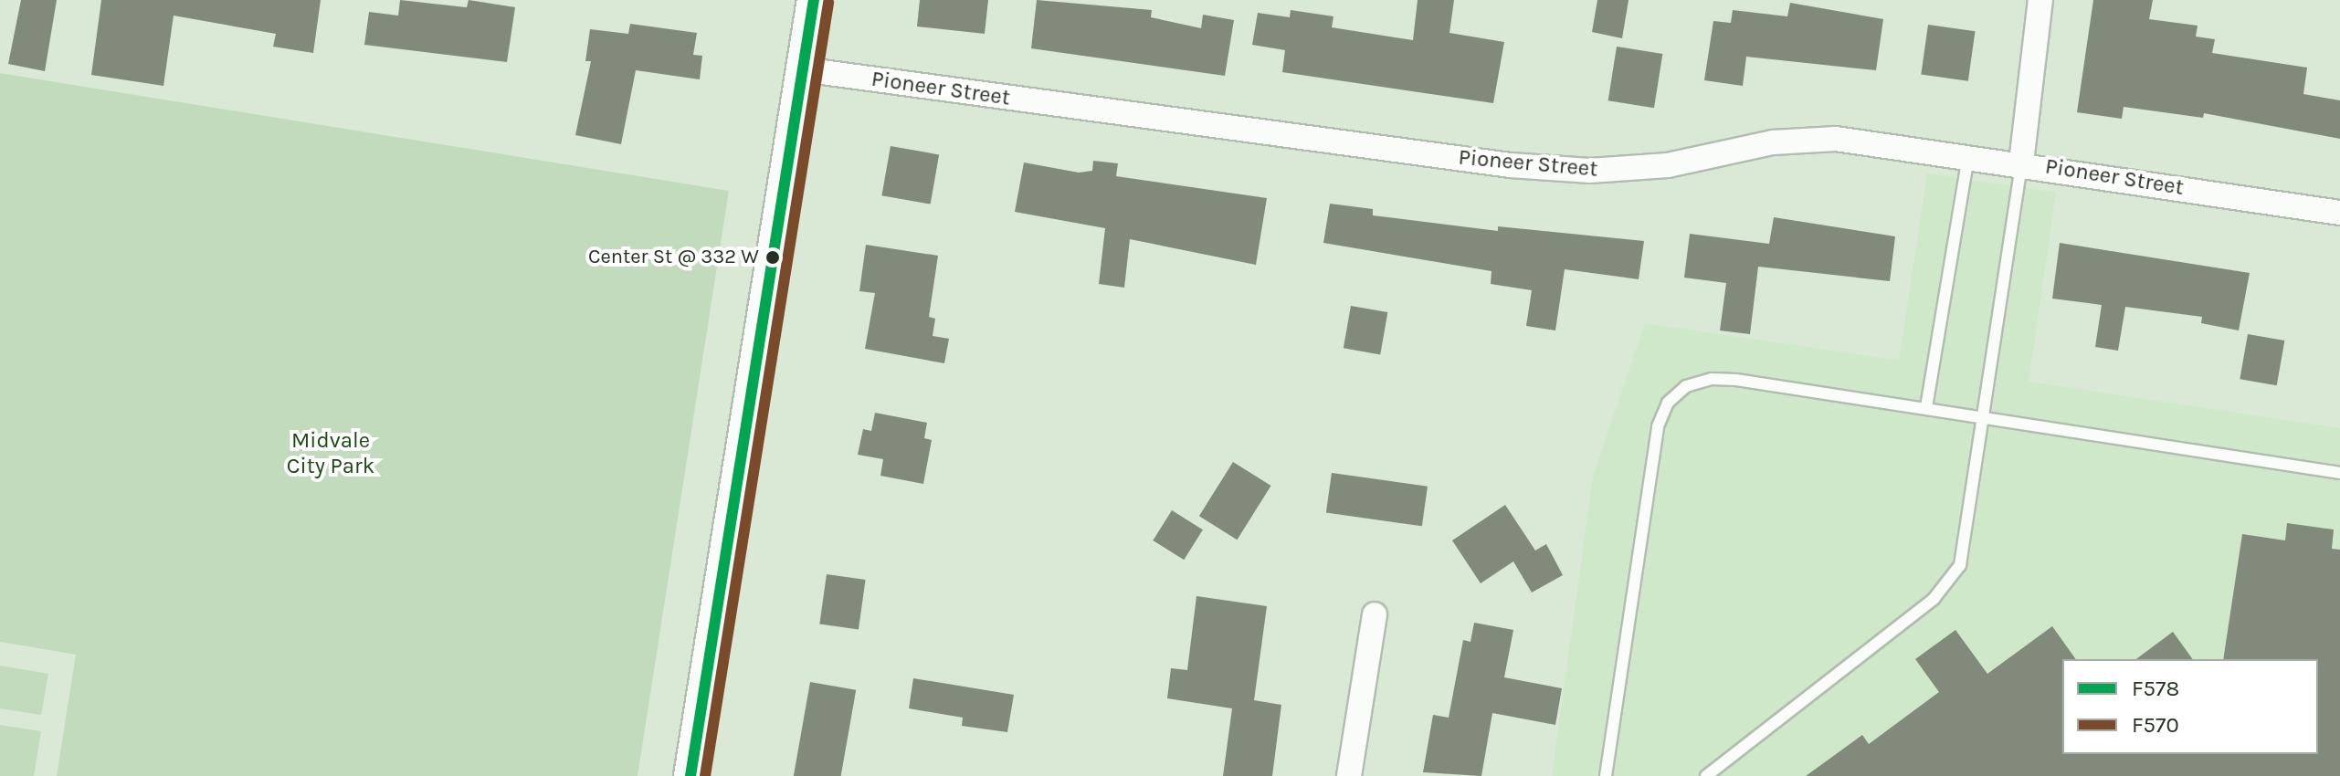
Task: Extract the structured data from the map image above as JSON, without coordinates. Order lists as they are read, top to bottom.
{
  "streets": {
    "street": ["Pioneer Street"]
  },
  "parks": ["Midvale City Park"],
  "places": ["Center St @ 332 W"],
  "lines": ["transit line F578", "transit line F570"],
  "legend": ["F578", "F570"]
}
